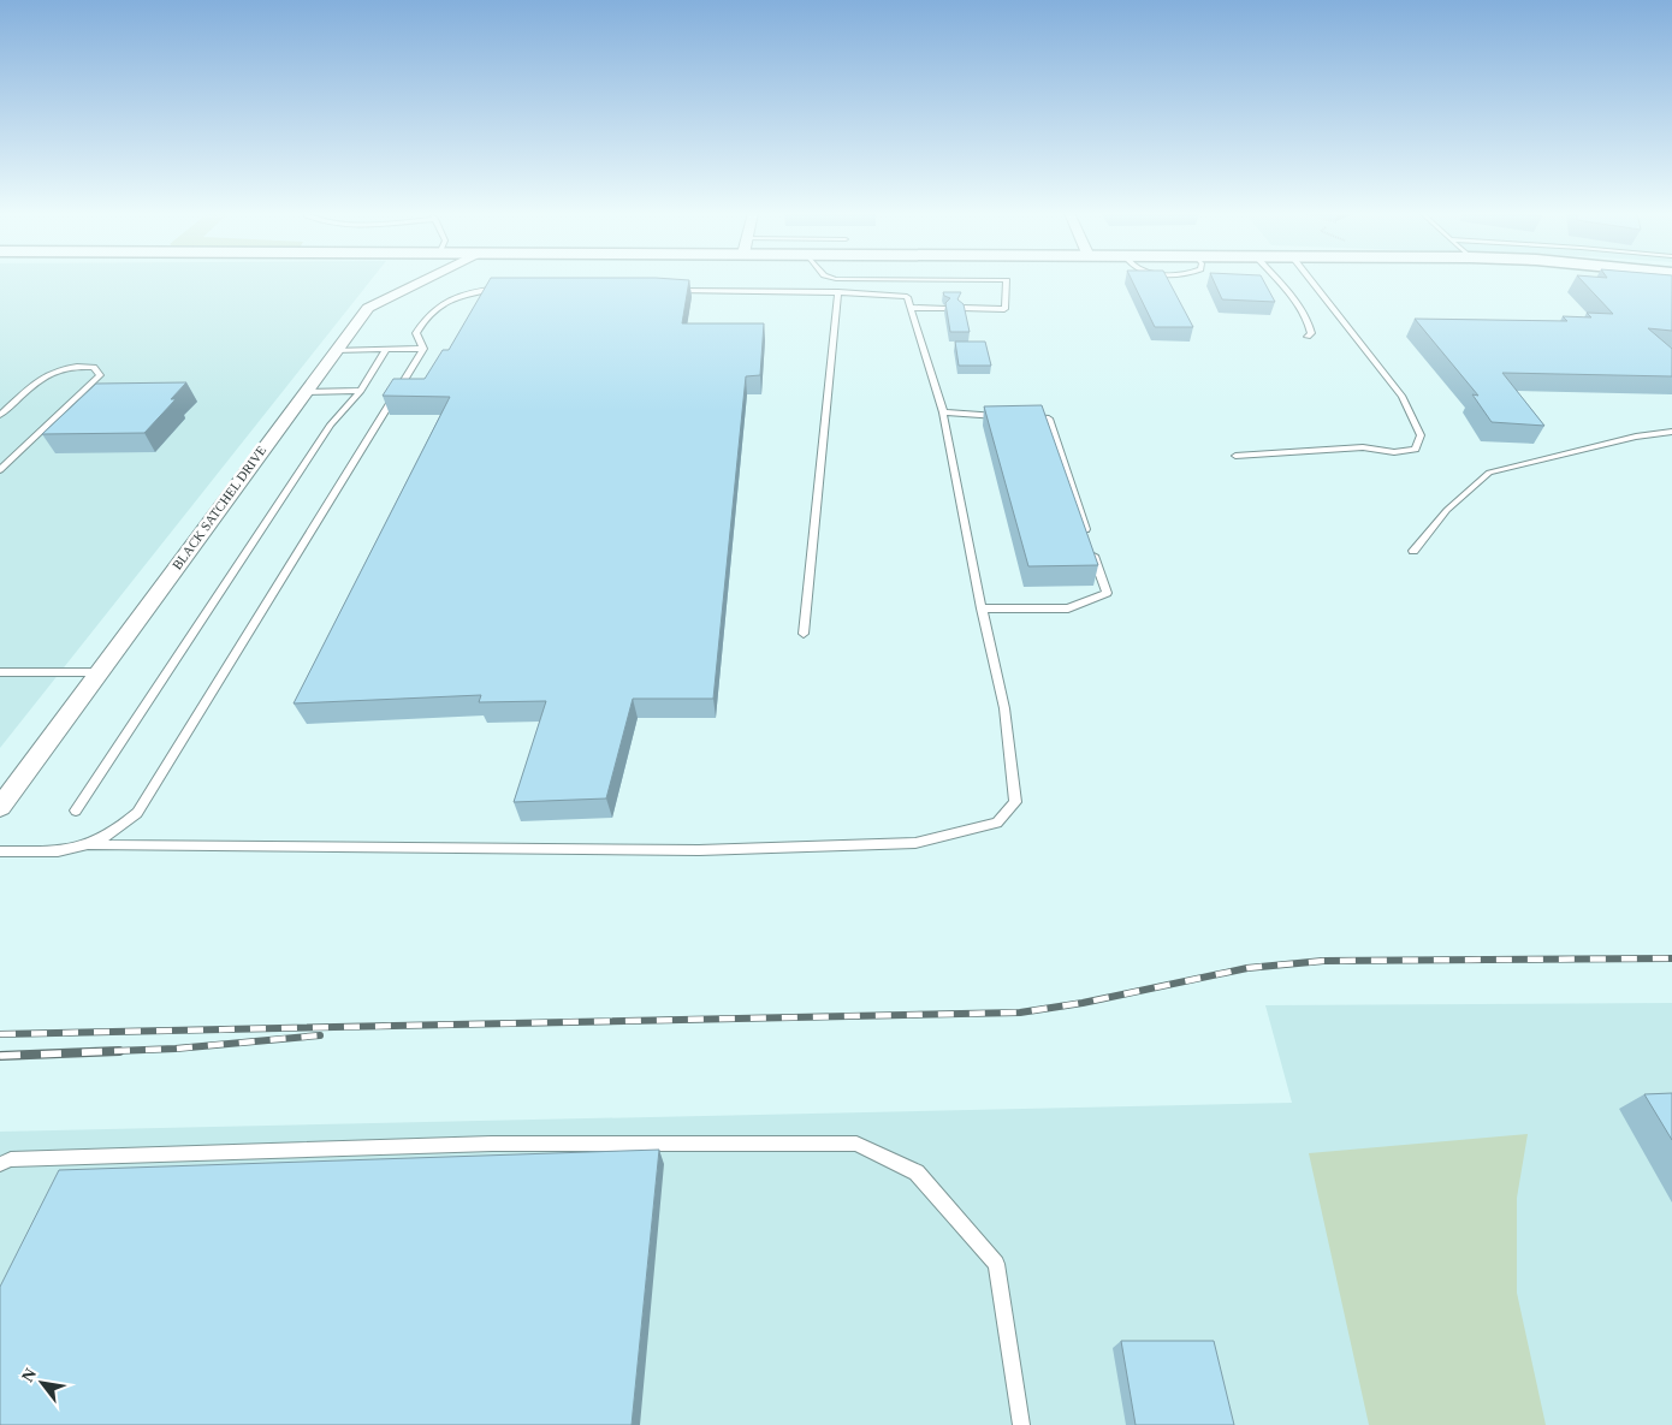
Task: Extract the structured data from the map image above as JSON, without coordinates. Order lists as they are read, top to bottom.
{
  "streets": {
    "street": ["BLACK SATCHEL DRIVE"]
  },
  "north": "top left"
}
